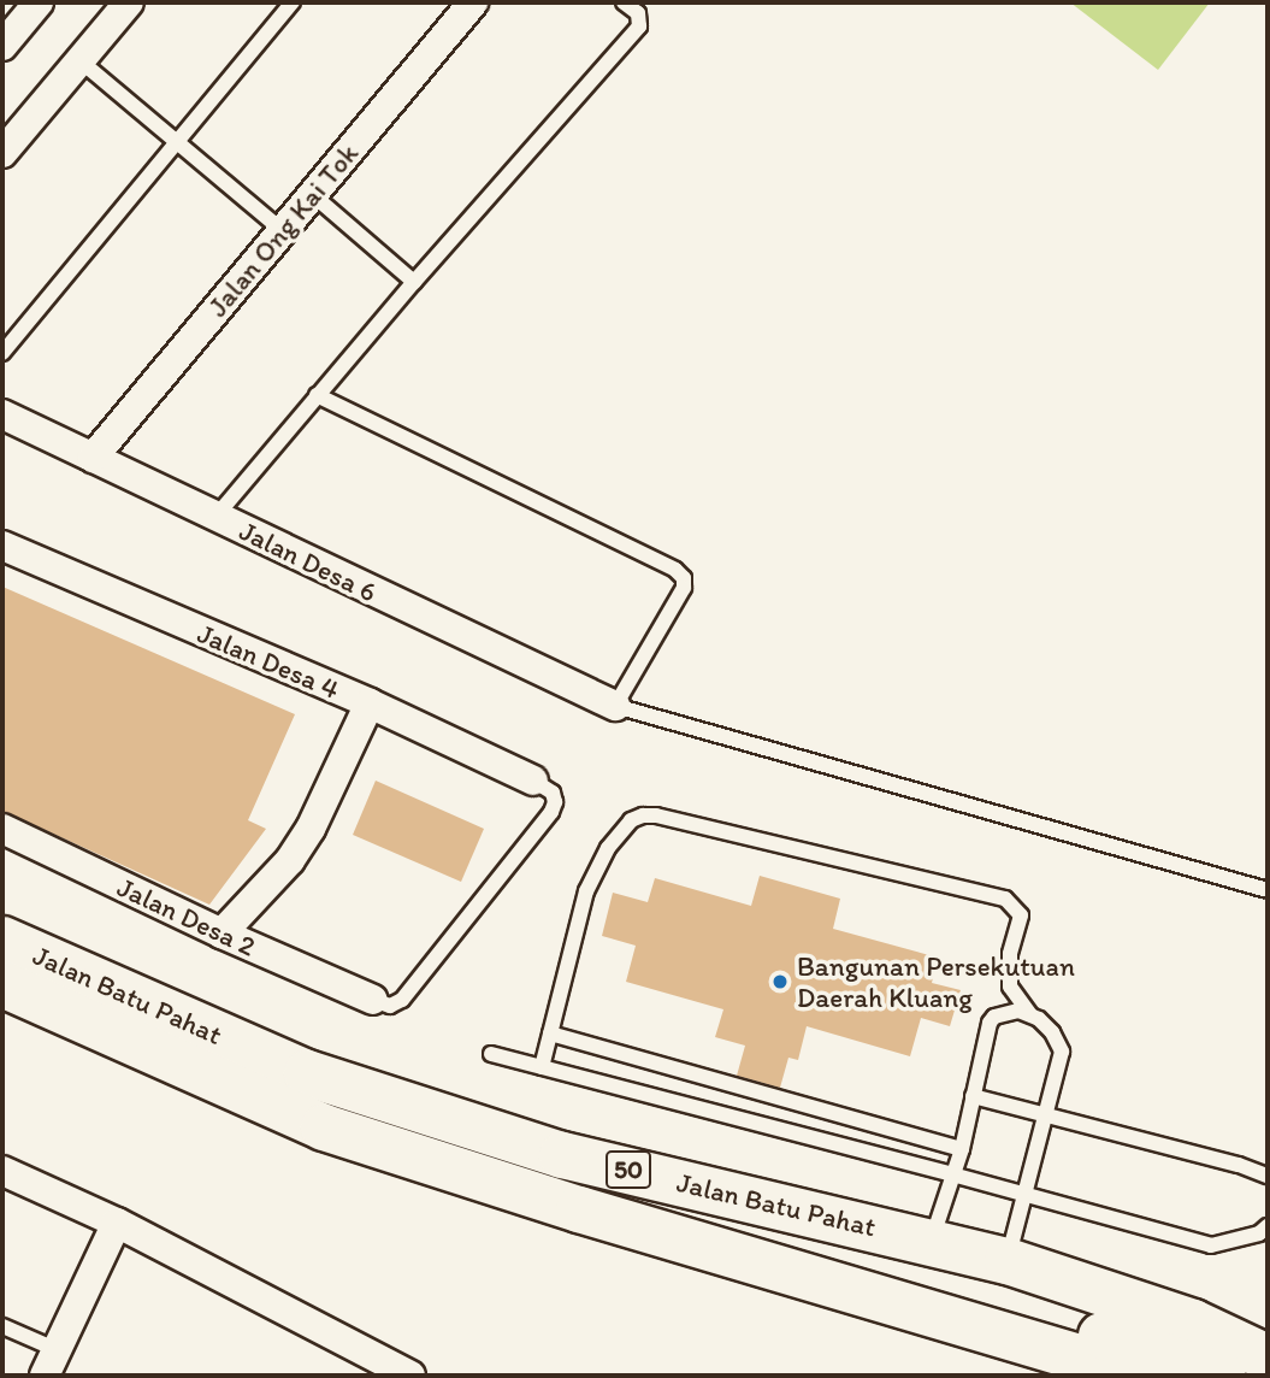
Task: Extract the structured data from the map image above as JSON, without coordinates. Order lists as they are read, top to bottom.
{
  "streets": {
    "highway": ["Jalan Batu Pahat", "50"],
    "street": [
      "Jalan Ong Kai Tok",
      "Jalan Desa 6",
      "Jalan Desa 4",
      "Jalan Desa 2"
    ]
  },
  "crossings": [
    ["Jalan Ong Kai Tok", "Jalan Desa 6"]
  ],
  "places": ["Bangunan Persekutuan Daerah Kluang"]
}
